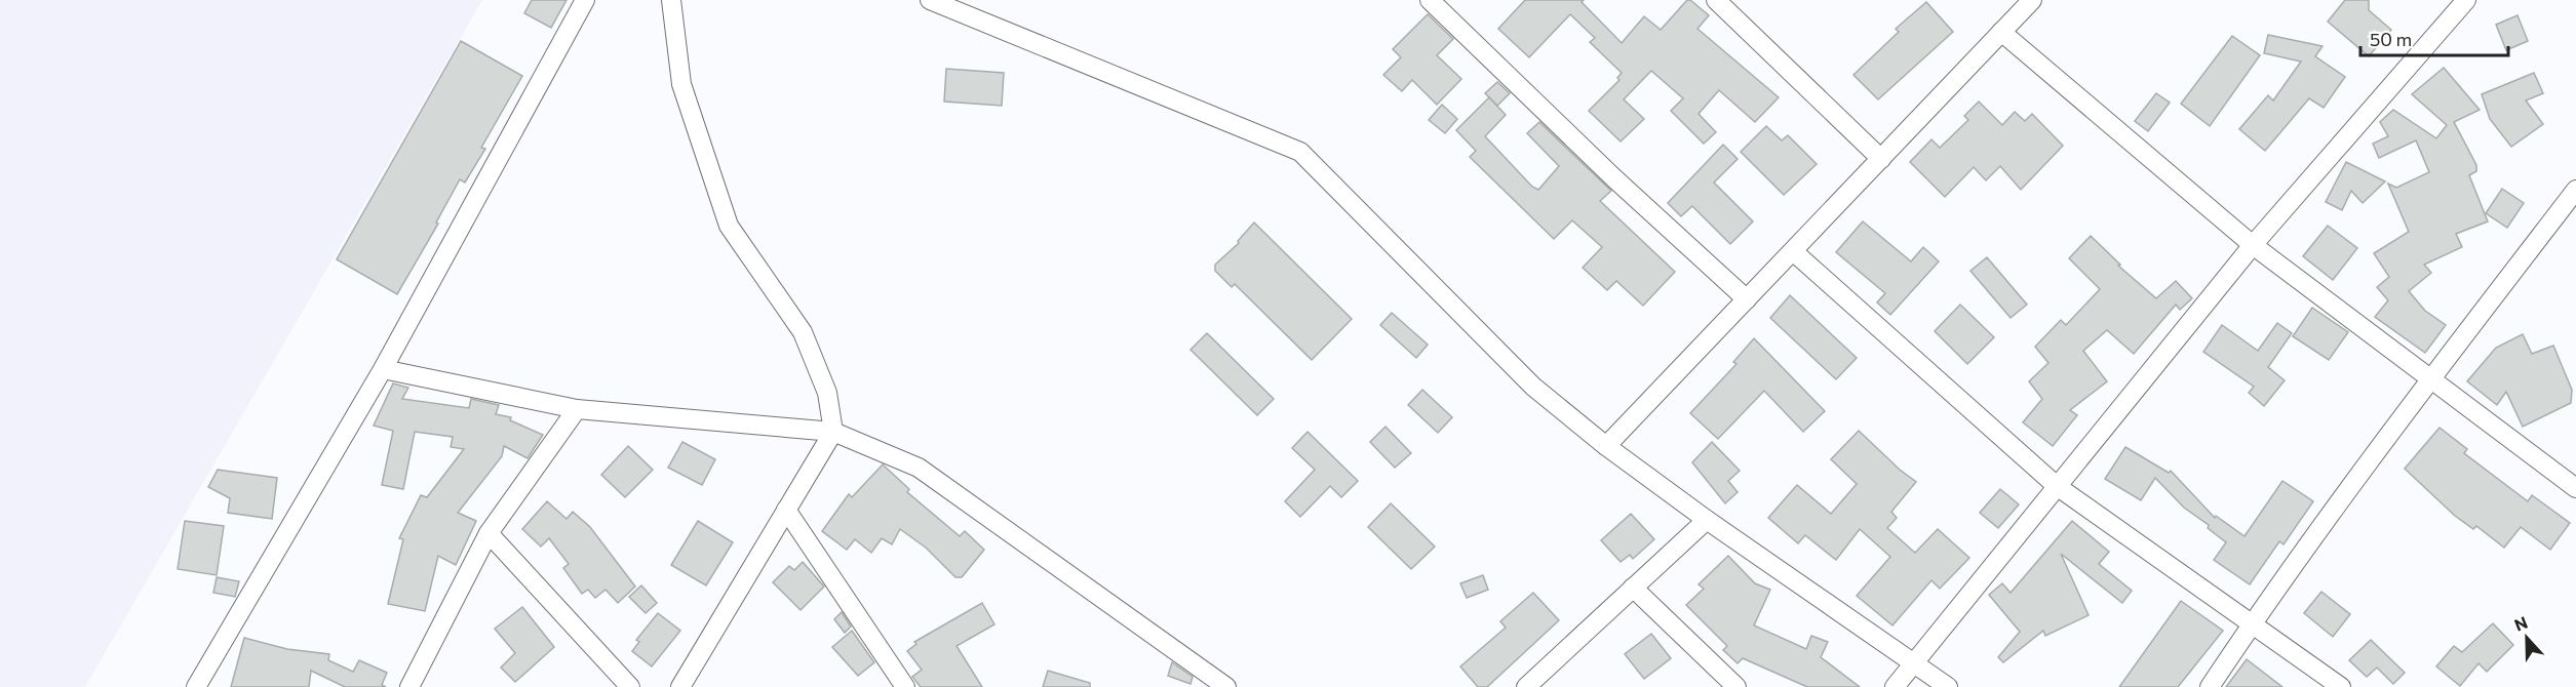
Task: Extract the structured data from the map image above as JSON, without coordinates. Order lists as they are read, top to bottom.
{
  "scale_bar": "50 m",
  "north": "top"
}
